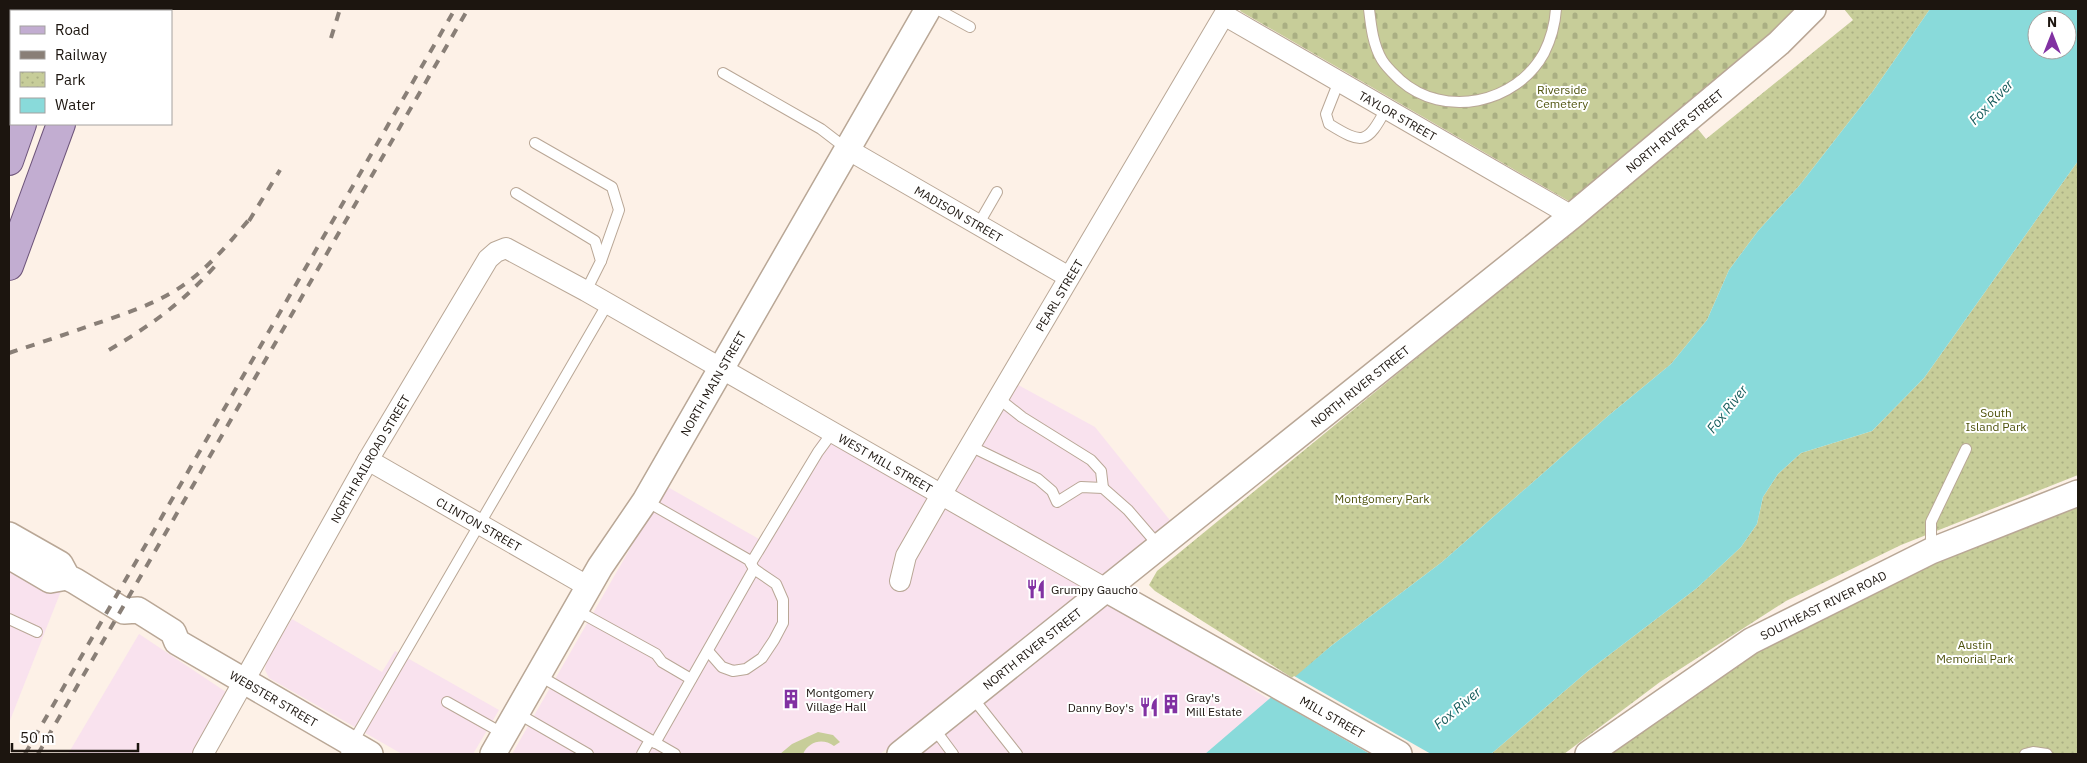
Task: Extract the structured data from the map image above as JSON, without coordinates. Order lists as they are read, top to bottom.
{
  "streets": {
    "street": [
      "TAYLOR STREET",
      "NORTH RIVER STREET",
      "MADISON STREET",
      "PEARL STREET",
      "NORTH MAIN STREET",
      "NORTH RAILROAD STREET",
      "WEST MILL STREET",
      "CLINTON STREET",
      "SOUTHEAST RIVER ROAD",
      "WEBSTER STREET",
      "MILL STREET"
    ]
  },
  "crossings": [
    ["TAYLOR STREET", "NORTH RIVER STREET"],
    ["TAYLOR STREET", "PEARL STREET"],
    ["NORTH RIVER STREET", "WEST MILL STREET"],
    ["MADISON STREET", "PEARL STREET"],
    ["MADISON STREET", "NORTH MAIN STREET"],
    ["PEARL STREET", "WEST MILL STREET"],
    ["NORTH MAIN STREET", "WEST MILL STREET"],
    ["NORTH MAIN STREET", "CLINTON STREET"],
    ["NORTH RAILROAD STREET", "WEST MILL STREET"],
    ["NORTH RAILROAD STREET", "CLINTON STREET"],
    ["NORTH RAILROAD STREET", "WEBSTER STREET"],
    ["WEST MILL STREET", "MILL STREET"]
  ],
  "water": ["Fox River"],
  "parks": [
    "Riverside Cemetery",
    "South Island Park",
    "Montgomery Park",
    "Austin Memorial Park"
  ],
  "places": {
    "restaurant": ["Grumpy Gaucho", "Danny Boy's"],
    "building": ["Montgomery Village Hall", "Gray's Mill Estate"]
  },
  "legend": [
    "Road",
    "Railway",
    "Park",
    "Water"
  ],
  "scale_bar": "50 m",
  "north": "top"
}
